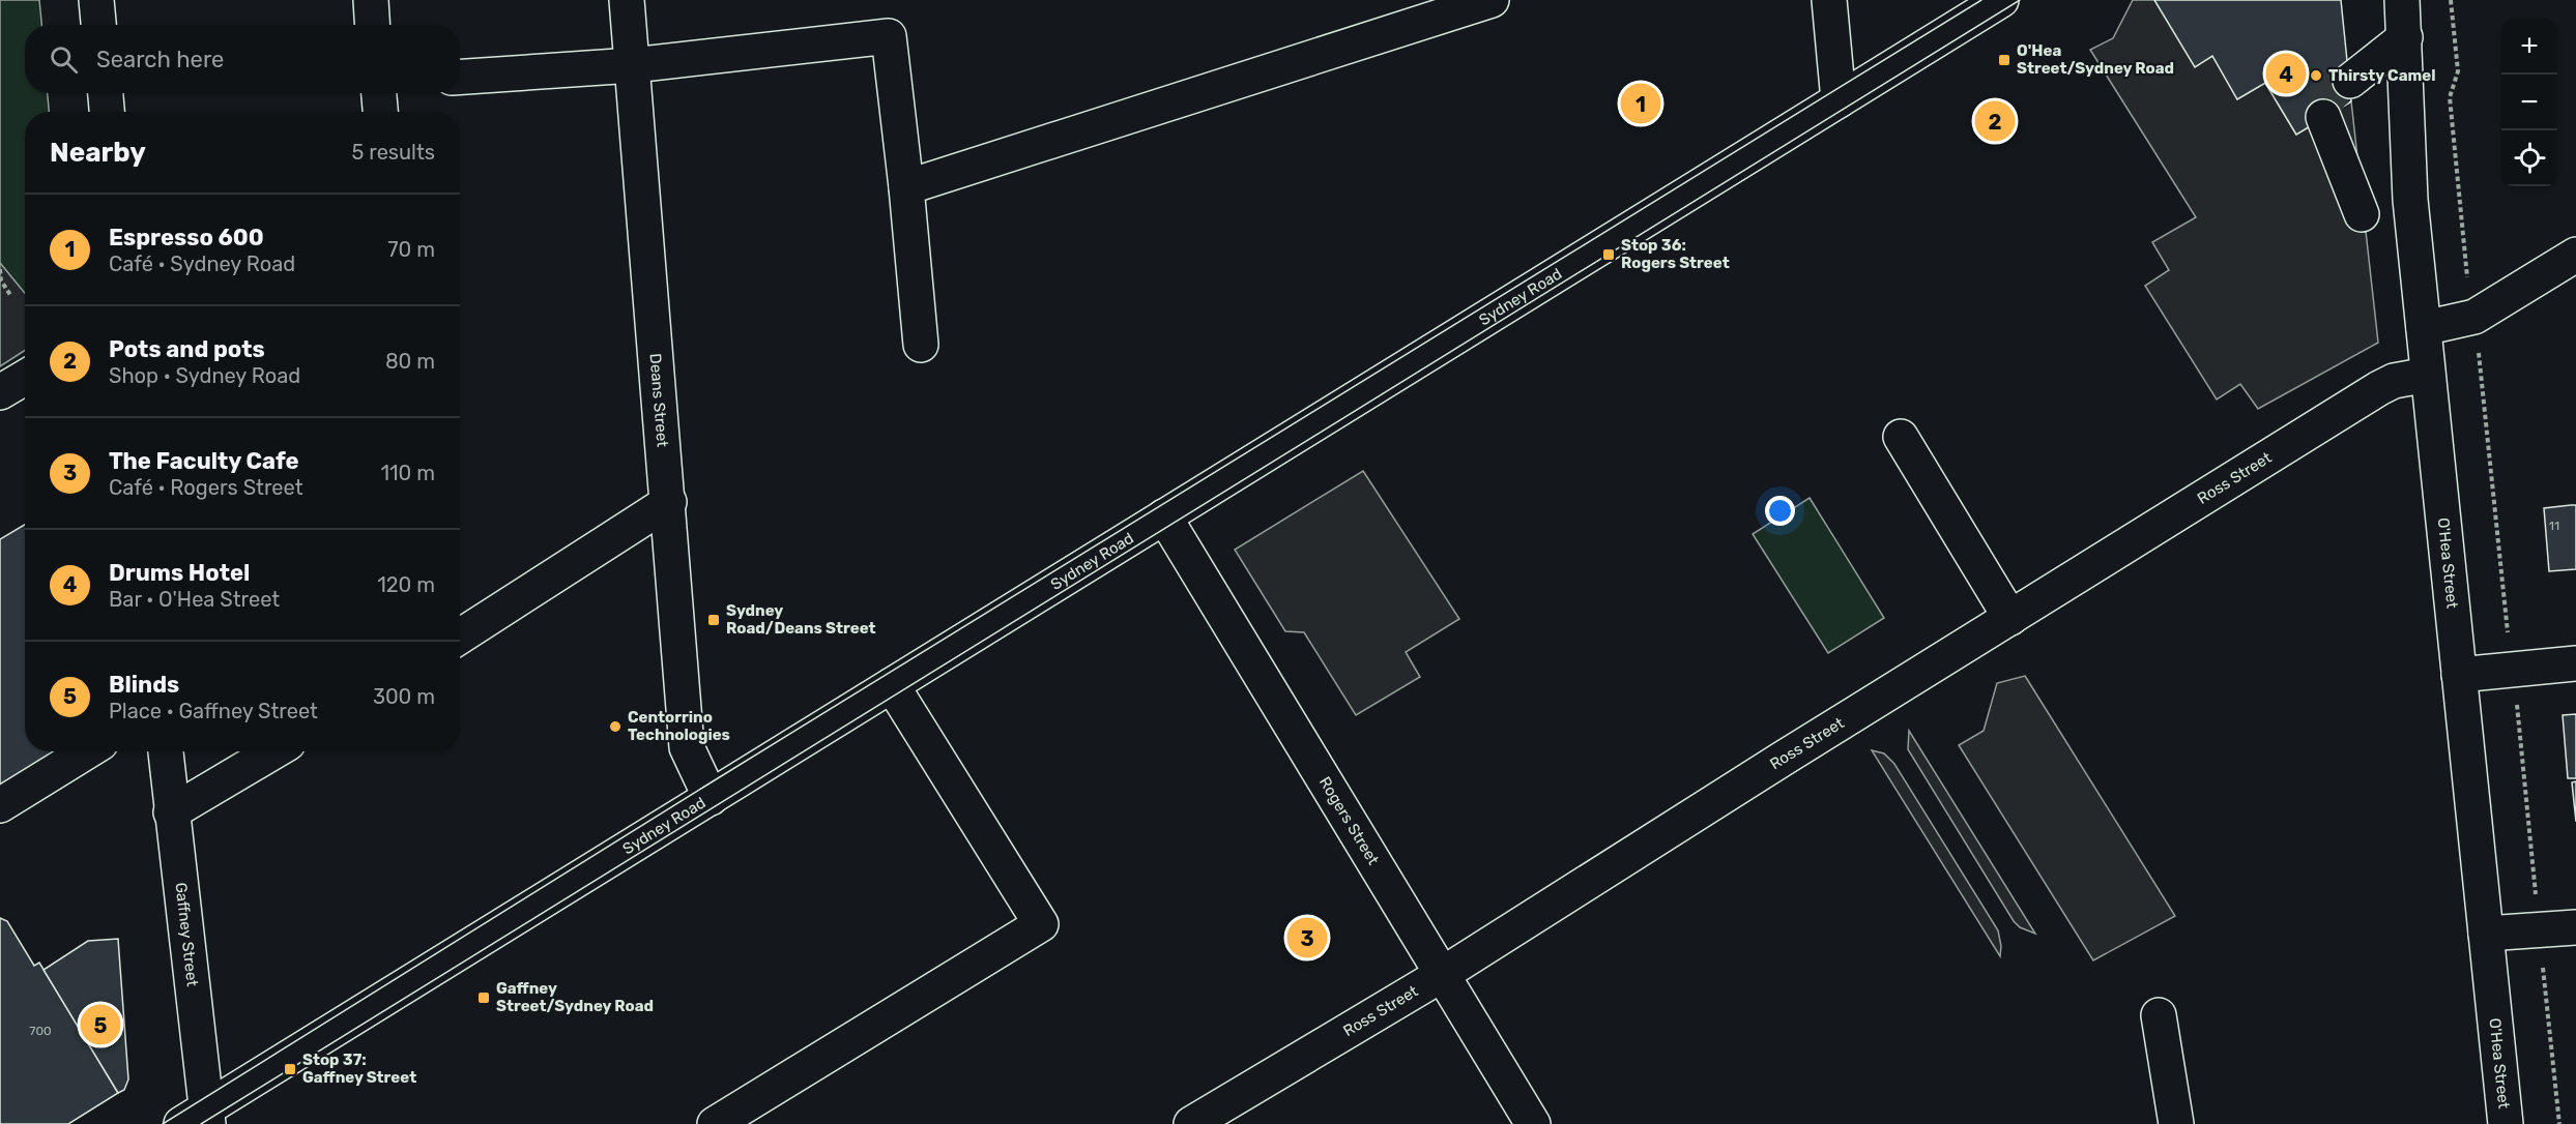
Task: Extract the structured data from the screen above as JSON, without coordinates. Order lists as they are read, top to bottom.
{
  "streets": {
    "main road": [
      "Sydney Road",
      "Deans Street",
      "Ross Street",
      "O'Hea Street",
      "Rogers Street",
      "Gaffney Street"
    ]
  },
  "crossings": [
    ["Sydney Road", "Deans Street"],
    ["Sydney Road", "Rogers Street"],
    ["Sydney Road", "Gaffney Street"],
    ["Ross Street", "O'Hea Street"],
    ["Ross Street", "Rogers Street"]
  ],
  "places": {
    "transit": [
      "O'Hea Street/Sydney Road",
      "Stop 36: Rogers Street",
      "Sydney Road/Deans Street",
      "Gaffney Street/Sydney Road",
      "Stop 37: Gaffney Street"
    ],
    "other": ["Thirsty Camel", "Centorrino Technologies"]
  },
  "house_numbers": ["11", "700"],
  "page": {
    "map_buttons": ["+", "−"],
    "search": "Search here",
    "pins": [
      "4",
      "1",
      "2",
      "3",
      "5"
    ],
    "heading": ["Nearby", "5 results"],
    "list": [
      {
        "mark": "1",
        "name": "Espresso 600",
        "note": "Café · Sydney Road",
        "value": "70 m"
      },
      {
        "mark": "2",
        "name": "Pots and pots",
        "note": "Shop · Sydney Road",
        "value": "80 m"
      },
      {
        "mark": "3",
        "name": "The Faculty Cafe",
        "note": "Café · Rogers Street",
        "value": "110 m"
      },
      {
        "mark": "4",
        "name": "Drums Hotel",
        "note": "Bar · O'Hea Street",
        "value": "120 m"
      },
      {
        "mark": "5",
        "name": "Blinds",
        "note": "Place · Gaffney Street",
        "value": "300 m"
      }
    ]
  }
}
